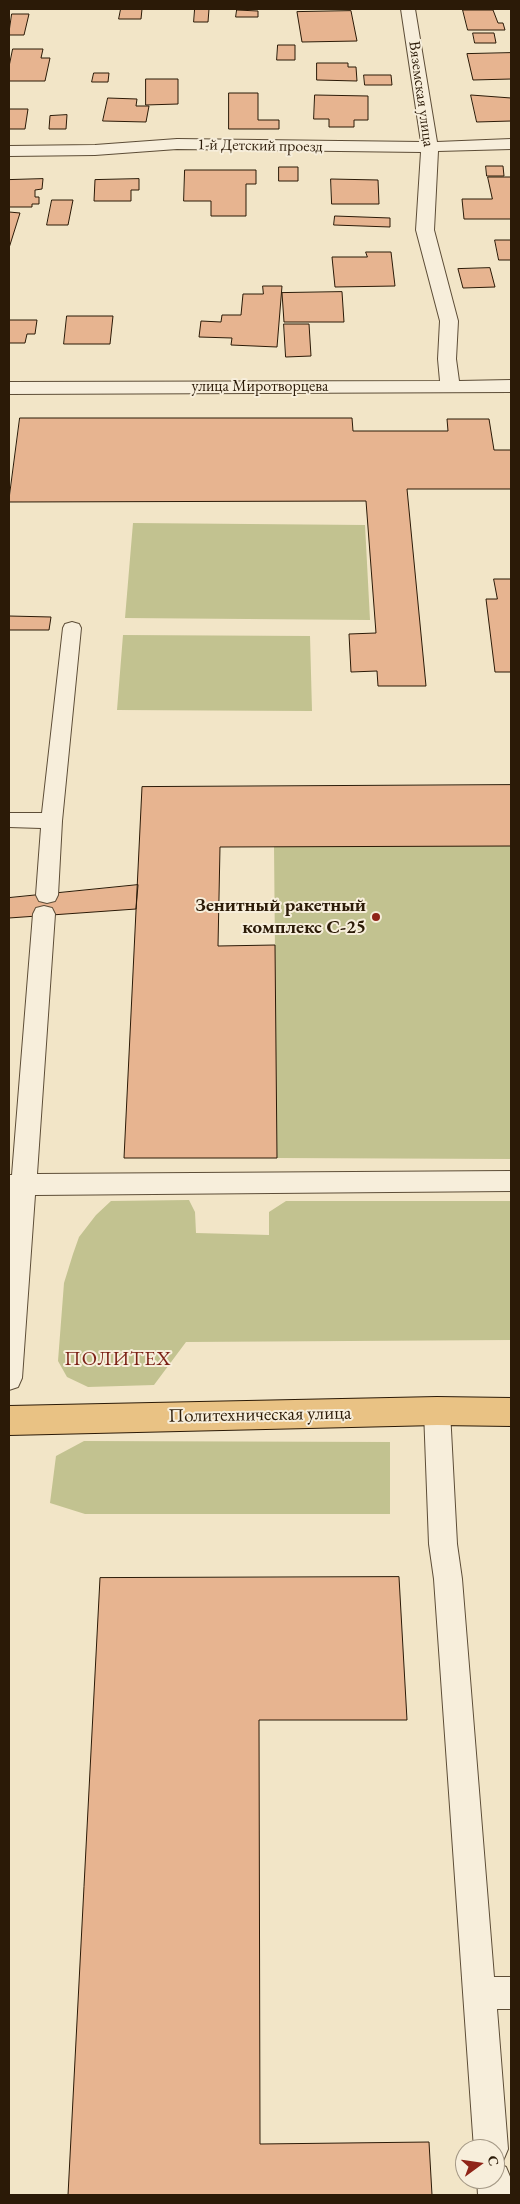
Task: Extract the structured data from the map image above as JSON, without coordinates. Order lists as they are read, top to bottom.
{
  "streets": {
    "main road": ["Политехническая улица"],
    "street": ["Вяземская улица", "1-й Детский проезд", "улица Миротворцева"]
  },
  "crossings": [
    ["Вяземская улица", "1-й Детский проезд"],
    ["Вяземская улица", "улица Миротворцева"]
  ],
  "districts": ["ПОЛИТЕХ"],
  "places": ["Зенитный ракетный комплекс С-25"],
  "north": "right"
}
